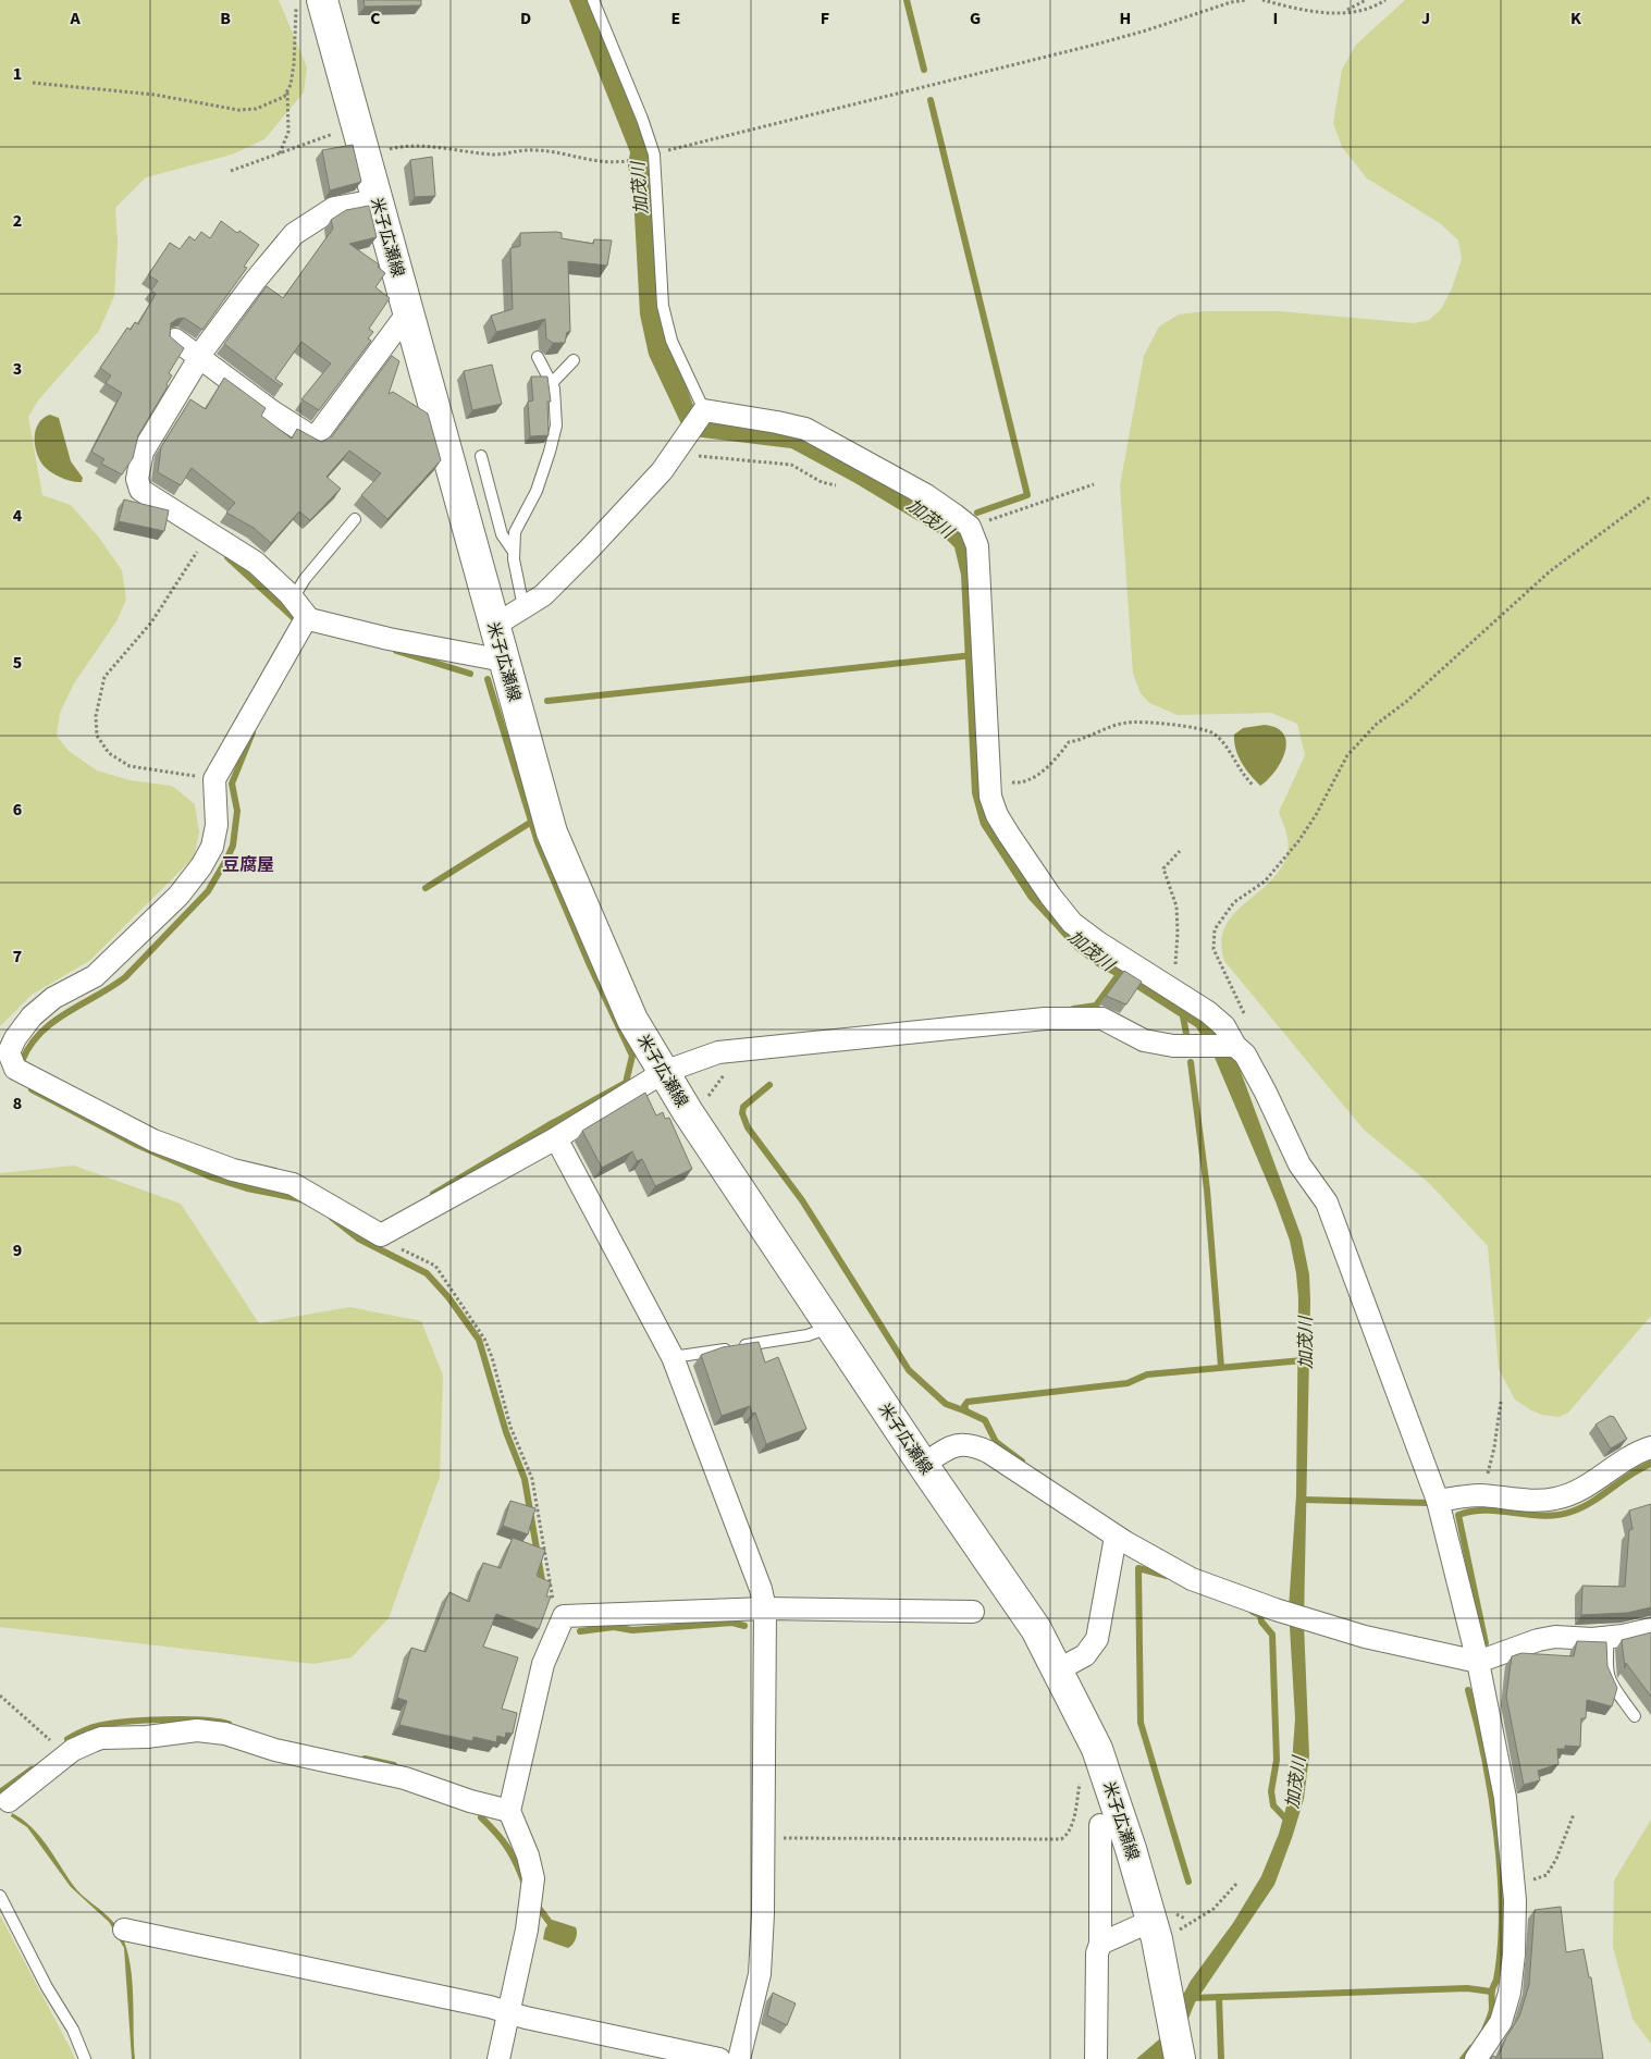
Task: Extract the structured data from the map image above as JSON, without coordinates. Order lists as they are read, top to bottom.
{
  "streets": {
    "main road": ["米子広瀬線"]
  },
  "districts": ["豆腐屋"],
  "water": ["加茂川"],
  "grid": {
    "columns": [
      "A",
      "B",
      "C",
      "D",
      "E",
      "F",
      "G",
      "H",
      "I",
      "J",
      "K"
    ],
    "rows": [
      "1",
      "2",
      "3",
      "4",
      "5",
      "6",
      "7",
      "8",
      "9"
    ]
  }
}
